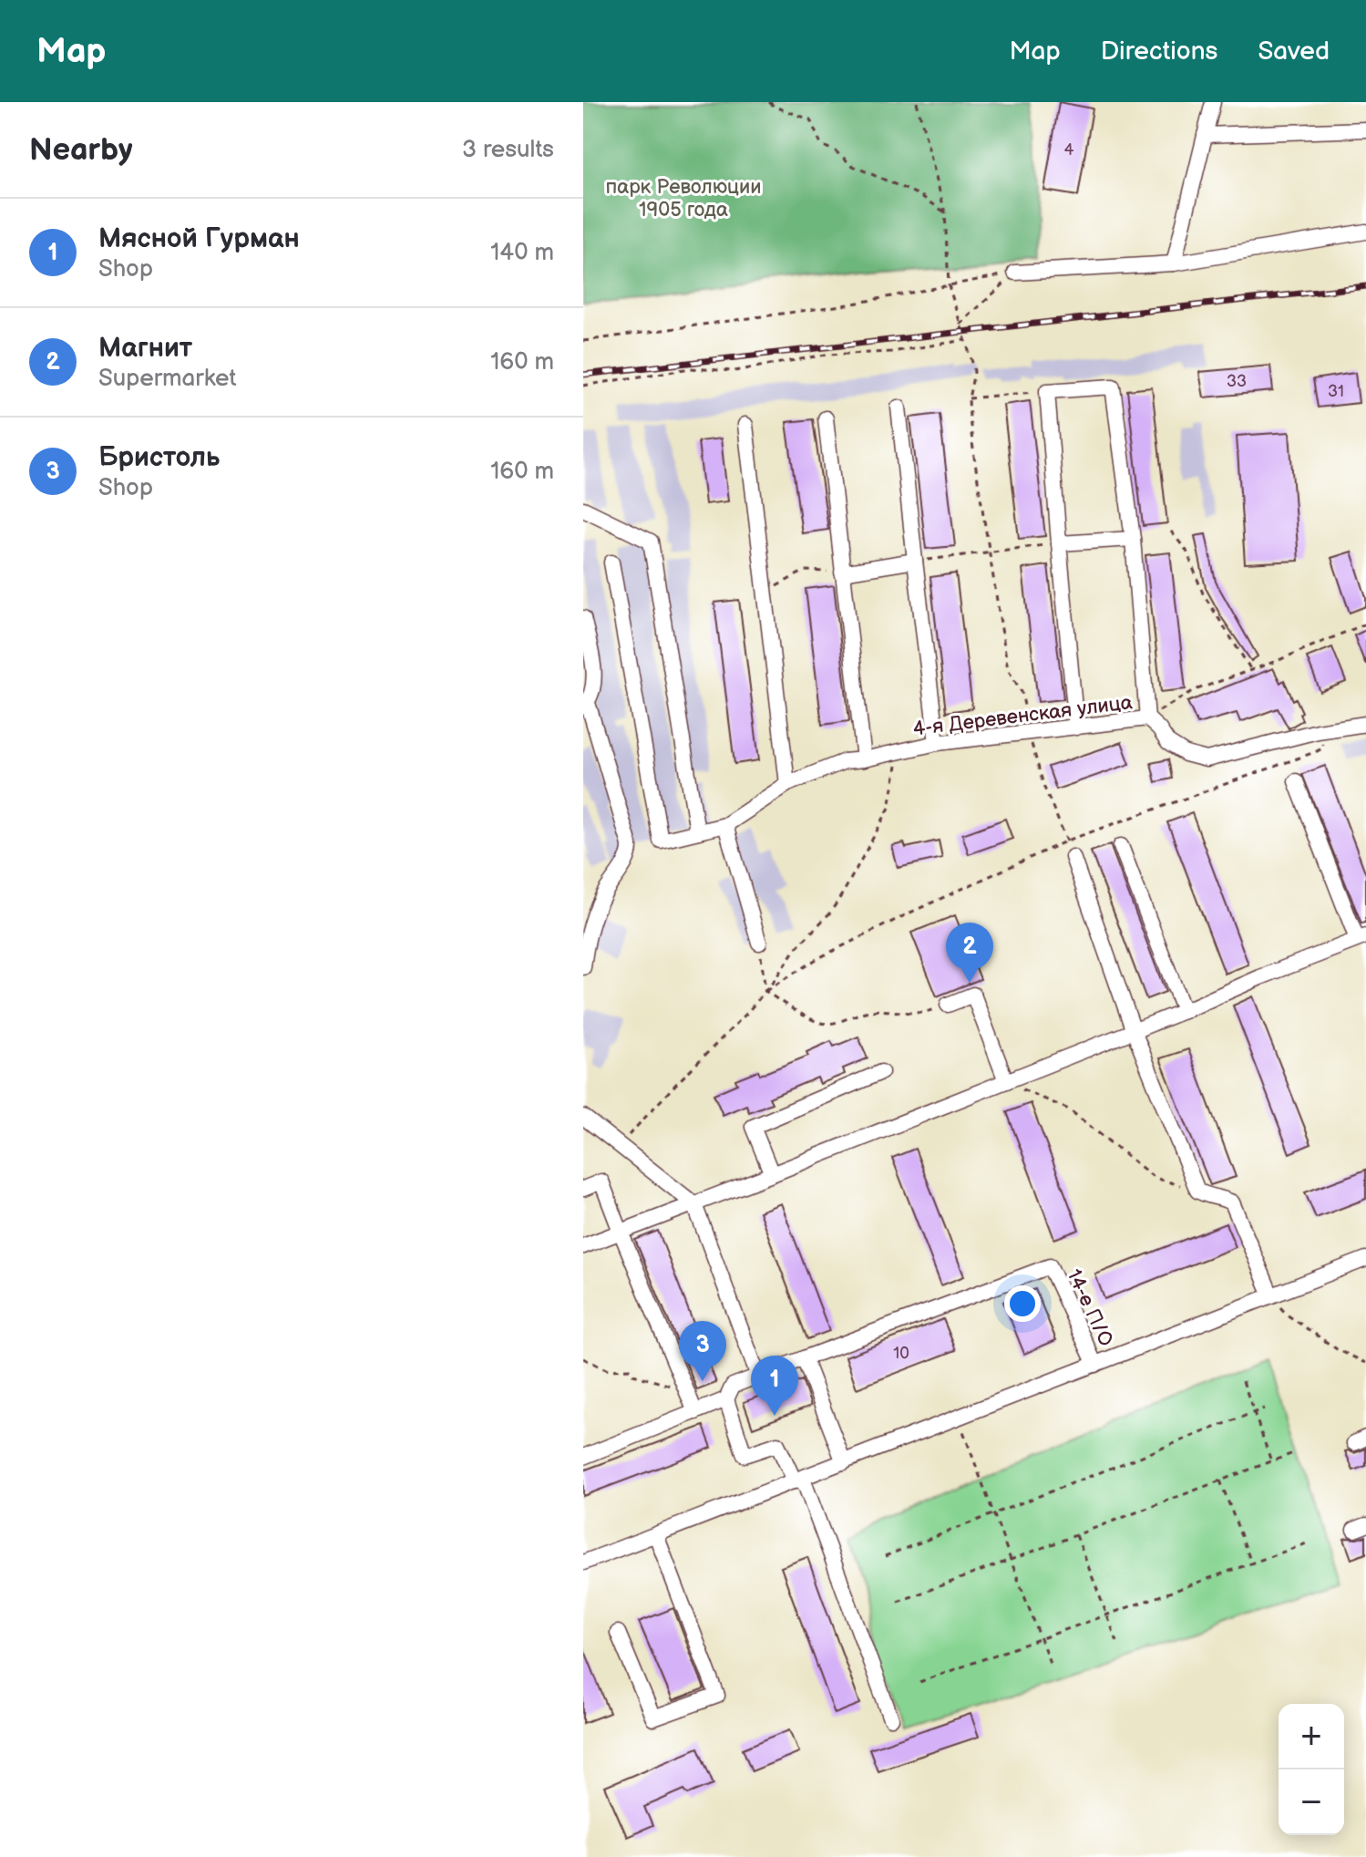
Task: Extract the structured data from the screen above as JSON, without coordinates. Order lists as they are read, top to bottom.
{
  "streets": {
    "street": ["4-я Деревенская улица", "14-е П/О"]
  },
  "parks": ["парк Революции 1905 года"],
  "house_numbers": [
    "4",
    "33",
    "31",
    "10"
  ],
  "page": {
    "header": "Map",
    "nav": ["Map", "Directions", "Saved"],
    "heading": ["Nearby", "3 results"],
    "list": [
      {
        "mark": "1",
        "name": "Мясной Гурман",
        "note": "Shop",
        "value": "140 m"
      },
      {
        "mark": "2",
        "name": "Магнит",
        "note": "Supermarket",
        "value": "160 m"
      },
      {
        "mark": "3",
        "name": "Бристоль",
        "note": "Shop",
        "value": "160 m"
      }
    ],
    "pins": ["2", "3", "1"],
    "map_buttons": ["+", "−"]
  }
}
